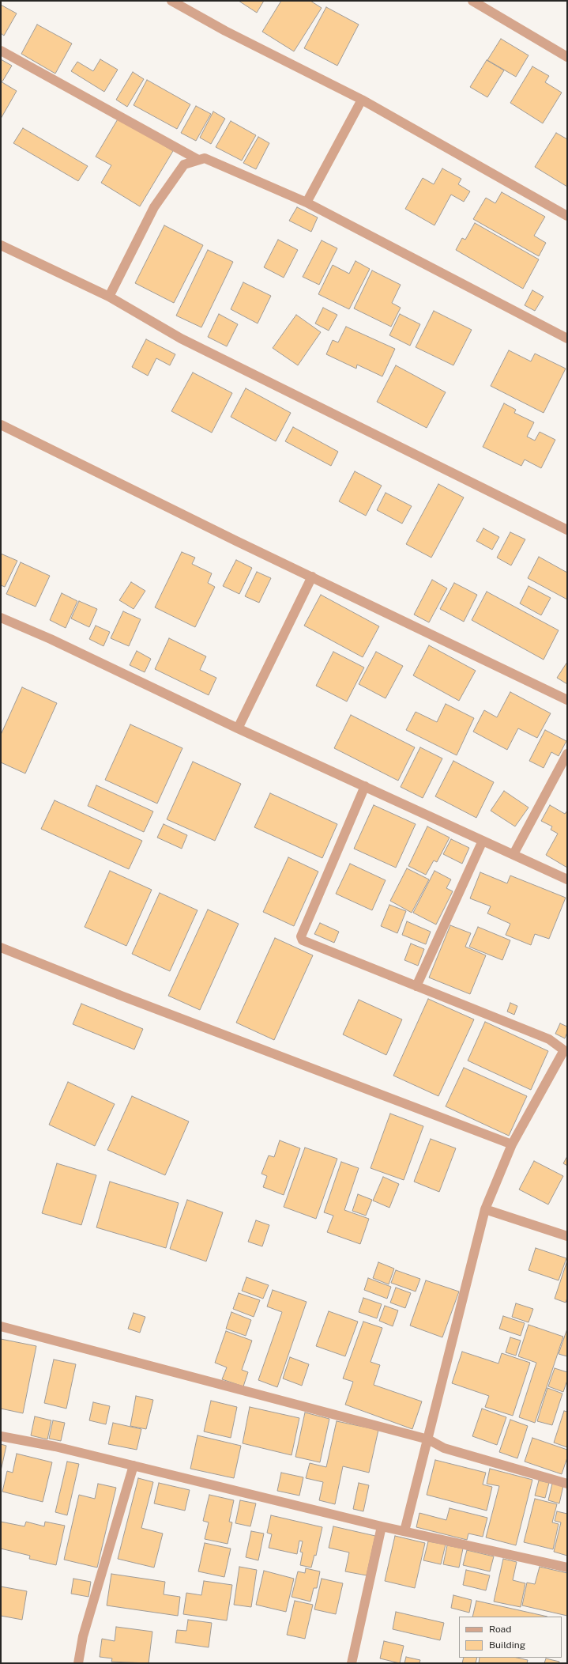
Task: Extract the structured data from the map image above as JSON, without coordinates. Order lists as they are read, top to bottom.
{
  "legend": ["Road", "Building"]
}
